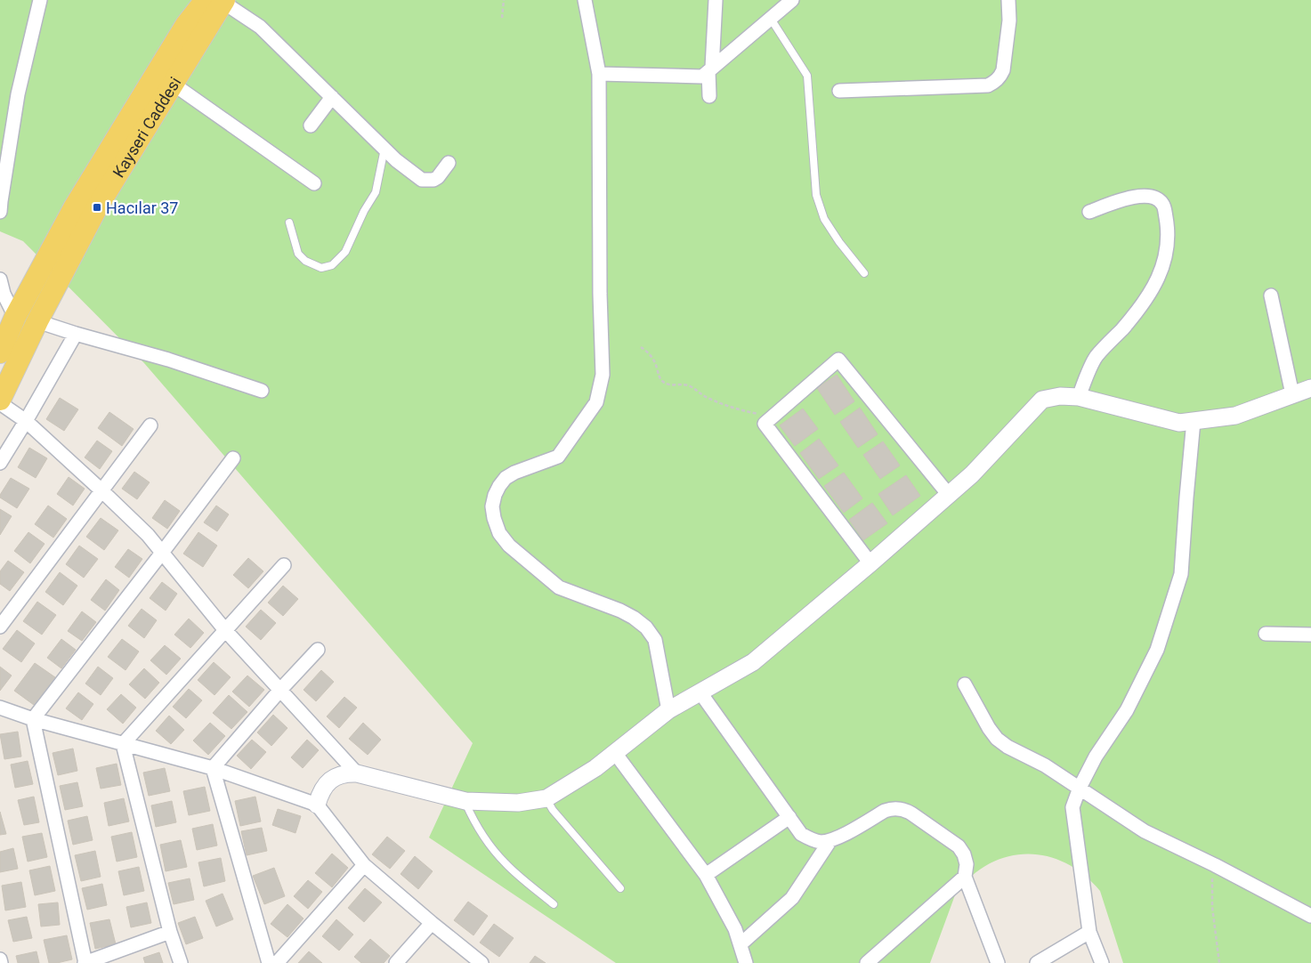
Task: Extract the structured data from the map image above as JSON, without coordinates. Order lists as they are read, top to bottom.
{
  "streets": {
    "main road": ["Kayseri Caddesi"]
  },
  "places": {
    "transit": ["Hacılar 37"]
  }
}
